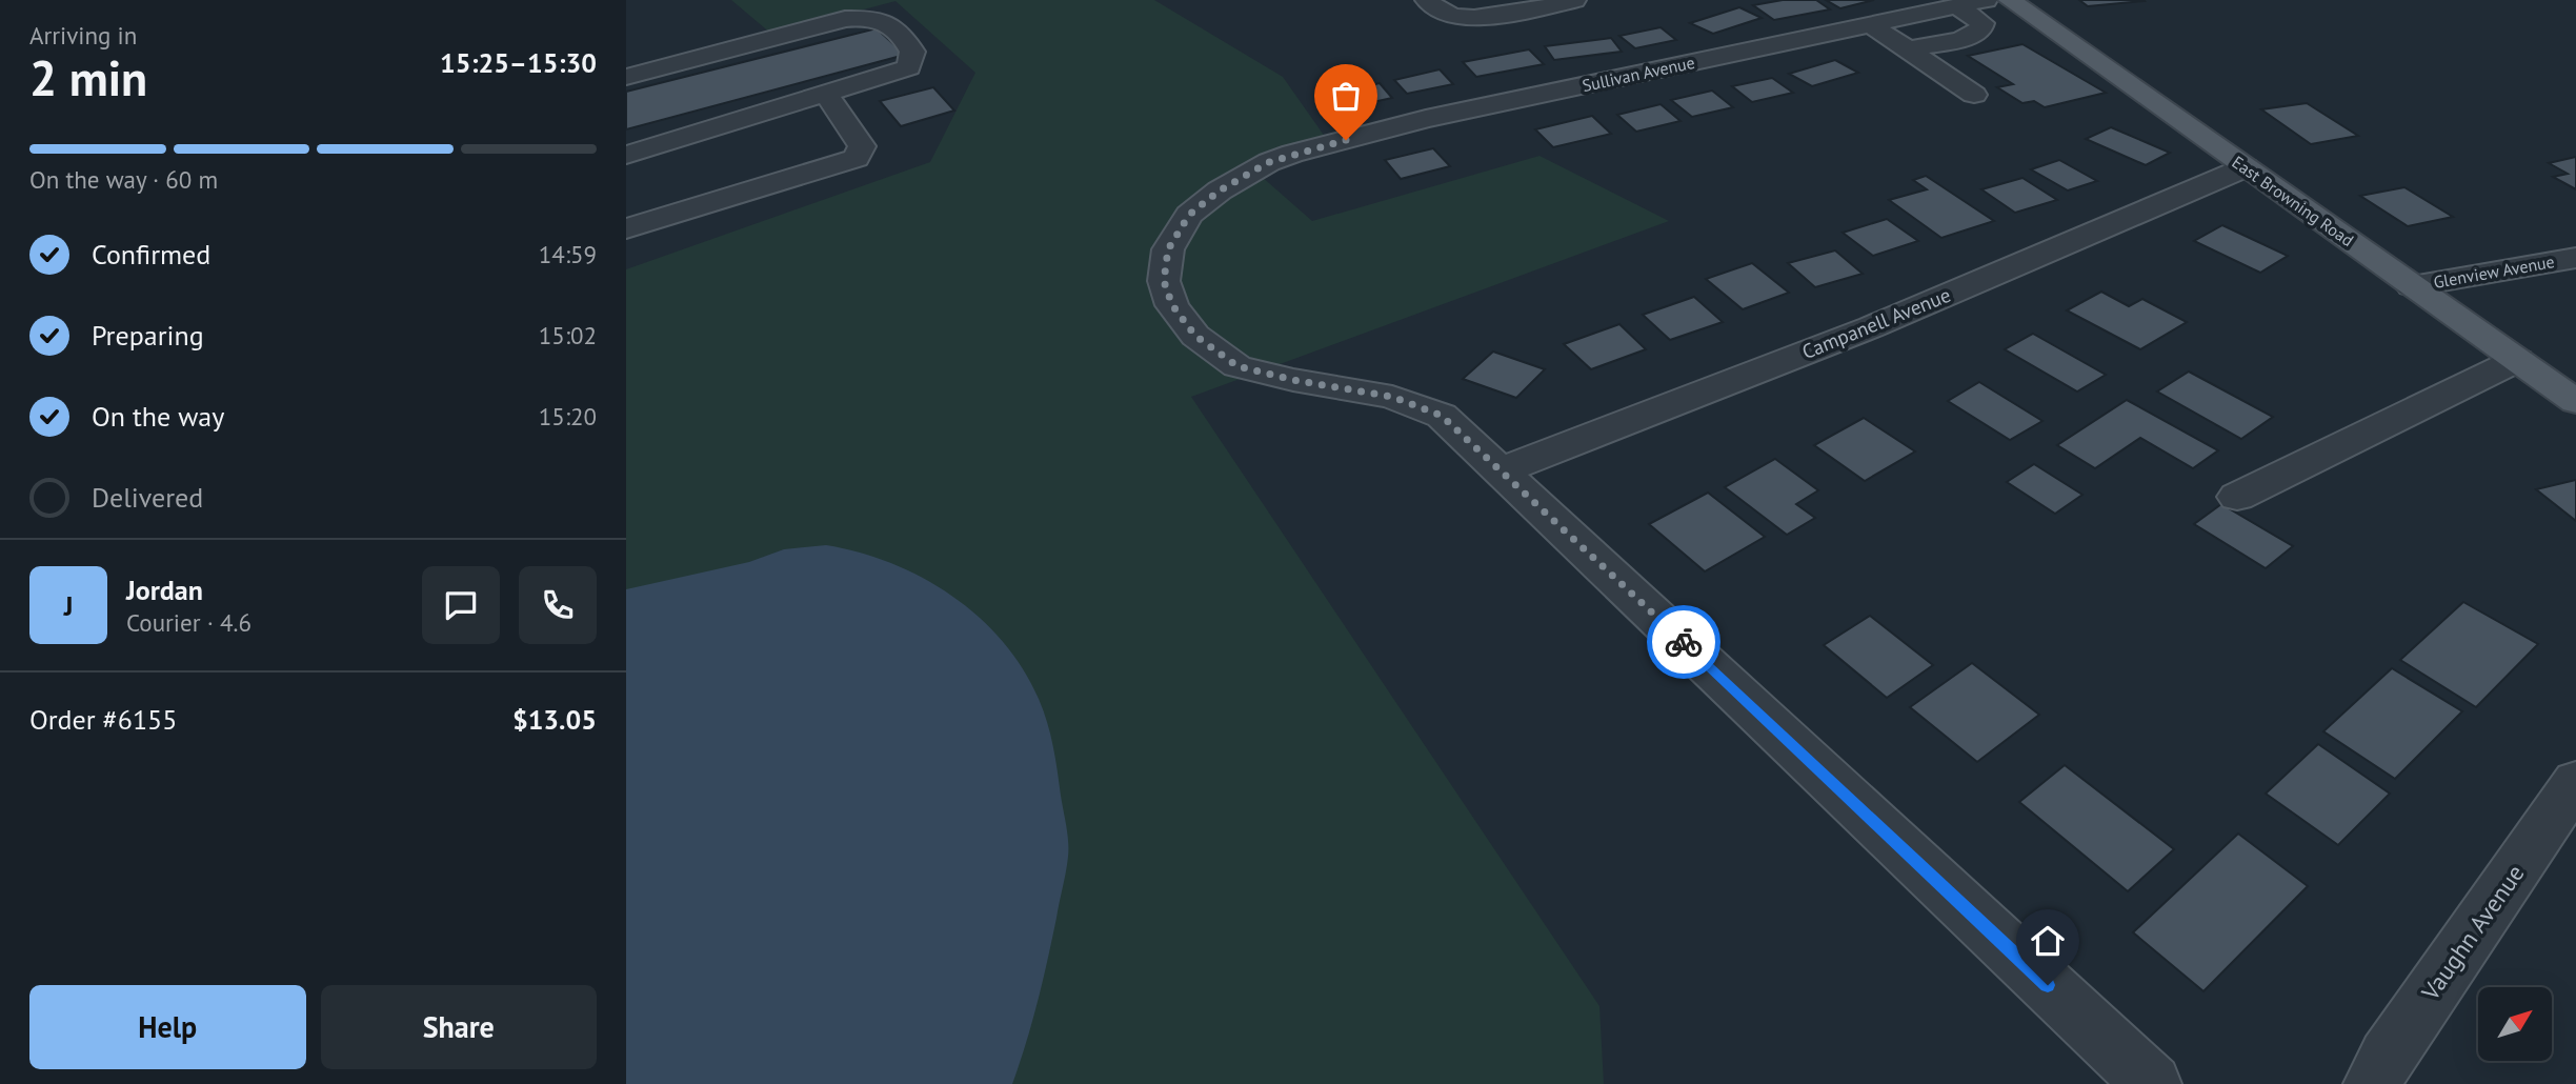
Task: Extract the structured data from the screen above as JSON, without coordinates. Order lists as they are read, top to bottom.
{
  "streets": {
    "main road": ["East Browning Road"],
    "street": [
      "Sullivan Avenue",
      "Glenview Avenue",
      "Campanell Avenue",
      "Vaughn Avenue"
    ]
  },
  "crossings": [
    ["Sullivan Avenue", "Campanell Avenue"],
    ["East Browning Road", "Glenview Avenue"],
    ["East Browning Road", "Campanell Avenue"]
  ],
  "north": "top right",
  "page": {
    "heading": ["2 min", "Arriving in", "15:25–15:30"],
    "panel": [
      "Jordan",
      "Courier · 4.6",
      "Order #6155",
      "$13.05"
    ],
    "bar": "On the way · 60 m",
    "list": [
      ["Confirmed", "14:59"],
      ["Preparing", "15:02"],
      ["On the way", "15:20"],
      "Delivered"
    ],
    "round": "J",
    "buttons": ["Help", "Share"]
  }
}
